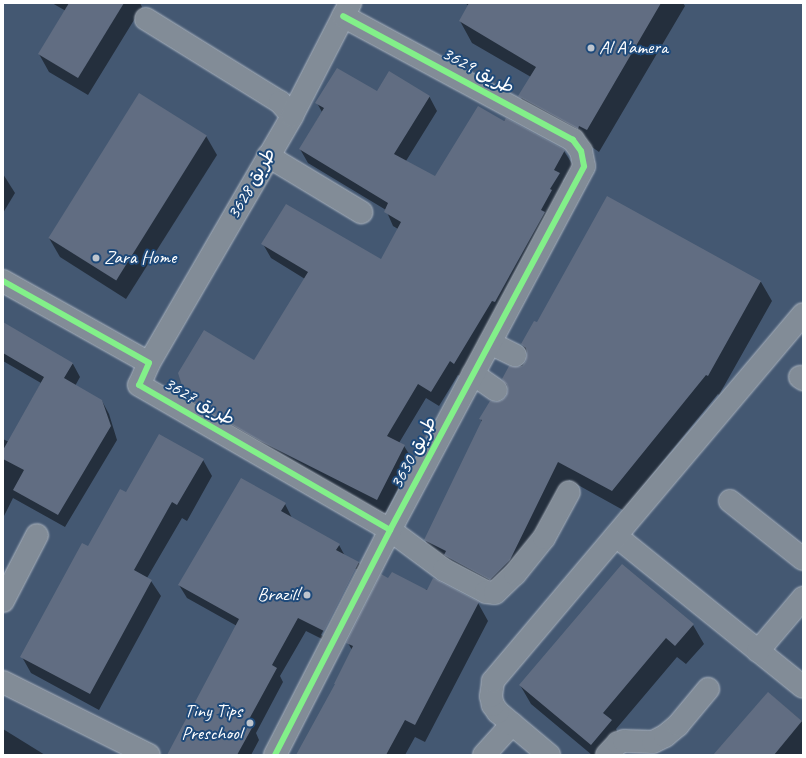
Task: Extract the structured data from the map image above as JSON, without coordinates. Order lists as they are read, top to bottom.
{
  "streets": {
    "street": [
      "طريق 3629",
      "طريق 3628",
      "طريق 3627",
      "طريق 3630"
    ]
  },
  "crossings": [
    ["طريق 3629", "طريق 3628"],
    ["طريق 3629", "طريق 3630"],
    ["طريق 3628", "طريق 3627"],
    ["طريق 3627", "طريق 3630"]
  ],
  "places": [
    "Al A'amera",
    "Zara Home",
    "Brazil!",
    "Tiny Tips Preschool"
  ]
}
